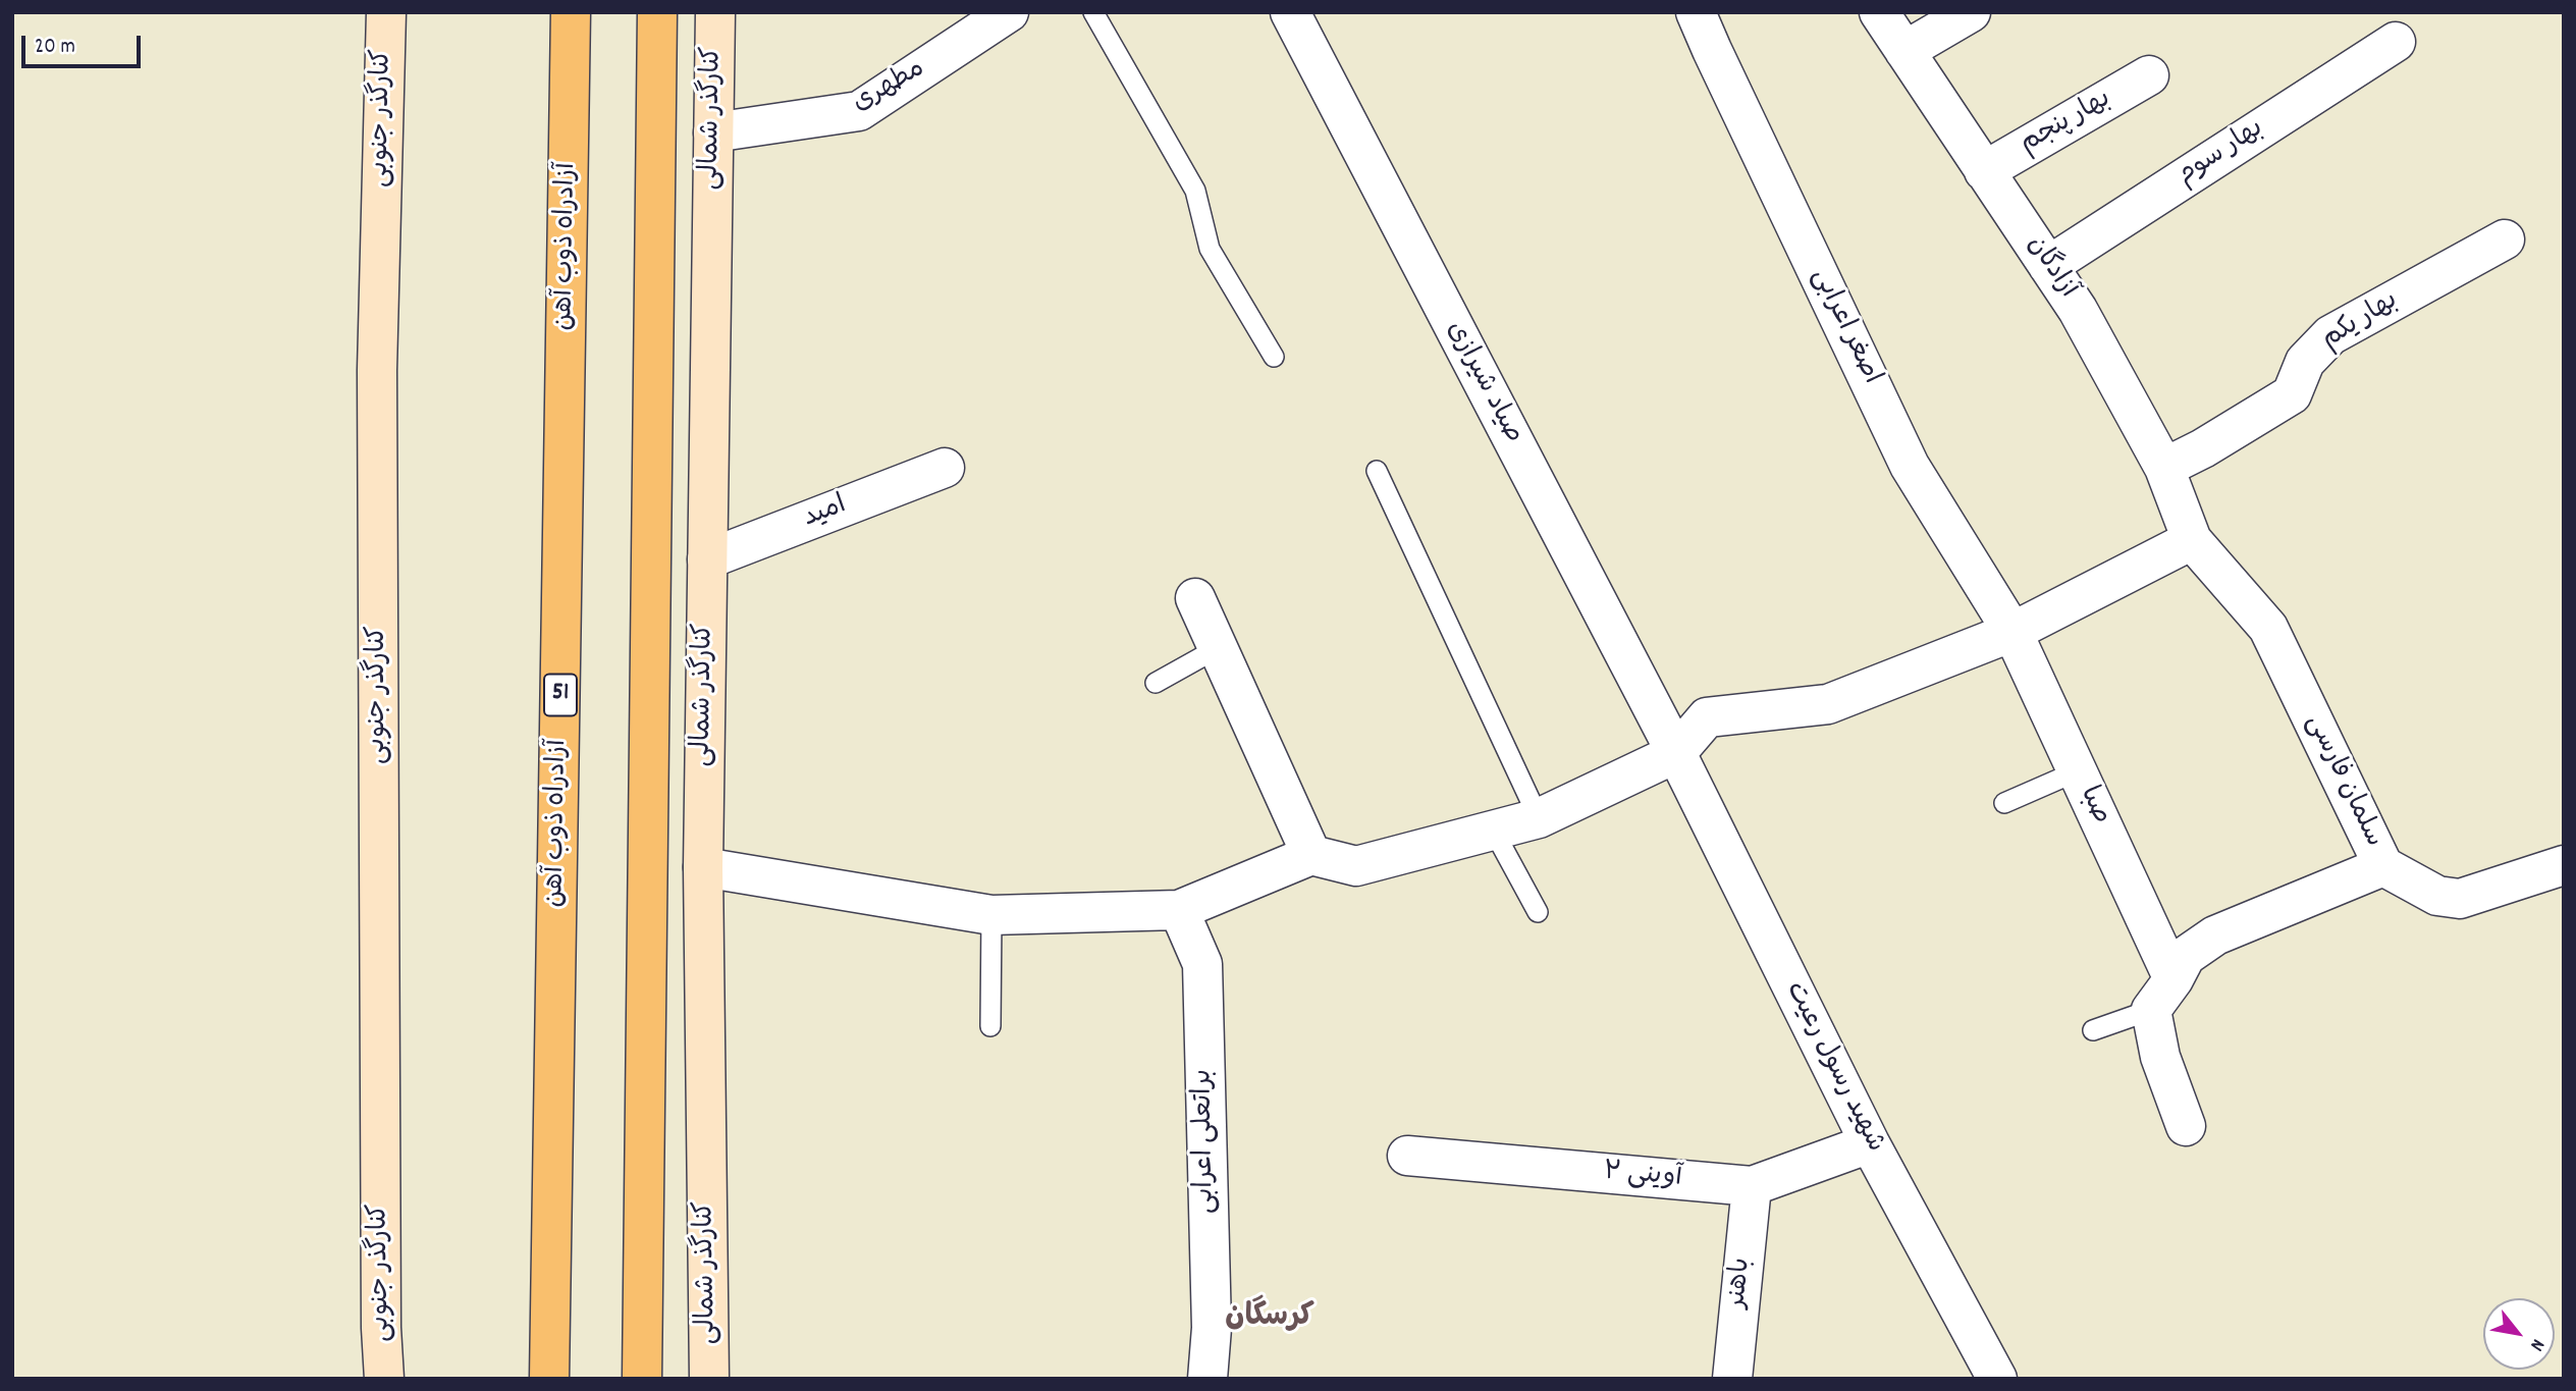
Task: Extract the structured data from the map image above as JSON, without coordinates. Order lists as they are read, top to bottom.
{
  "streets": {
    "highway": ["آزادراه ذوب آهن", "51"],
    "main road": ["کنارگذر جنوبی", "کنارگذر شمالی"],
    "street": [
      "مطهری",
      "بهار پنجم",
      "بهار سوم",
      "آزادگان",
      "بهار یکم",
      "اصغر اعرابی",
      "صیاد شیرازی",
      "امید",
      "سلمان فارسی",
      "صبا",
      "شهید رسول رعیت",
      "براتعلی اعرابی",
      "آوینی ۲",
      "باهنر"
    ]
  },
  "crossings": [
    ["مطهری", "کنارگذر شمالی"],
    ["کنارگذر شمالی", "امید"],
    ["بهار پنجم", "آزادگان"],
    ["بهار سوم", "آزادگان"],
    ["آزادگان", "بهار یکم"],
    ["آزادگان", "سلمان فارسی"],
    ["اصغر اعرابی", "صبا"],
    ["صیاد شیرازی", "شهید رسول رعیت"],
    ["شهید رسول رعیت", "آوینی ۲"],
    ["آوینی ۲", "باهنر"]
  ],
  "districts": ["کرسگان"],
  "scale_bar": "20 m",
  "north": "bottom right"
}
